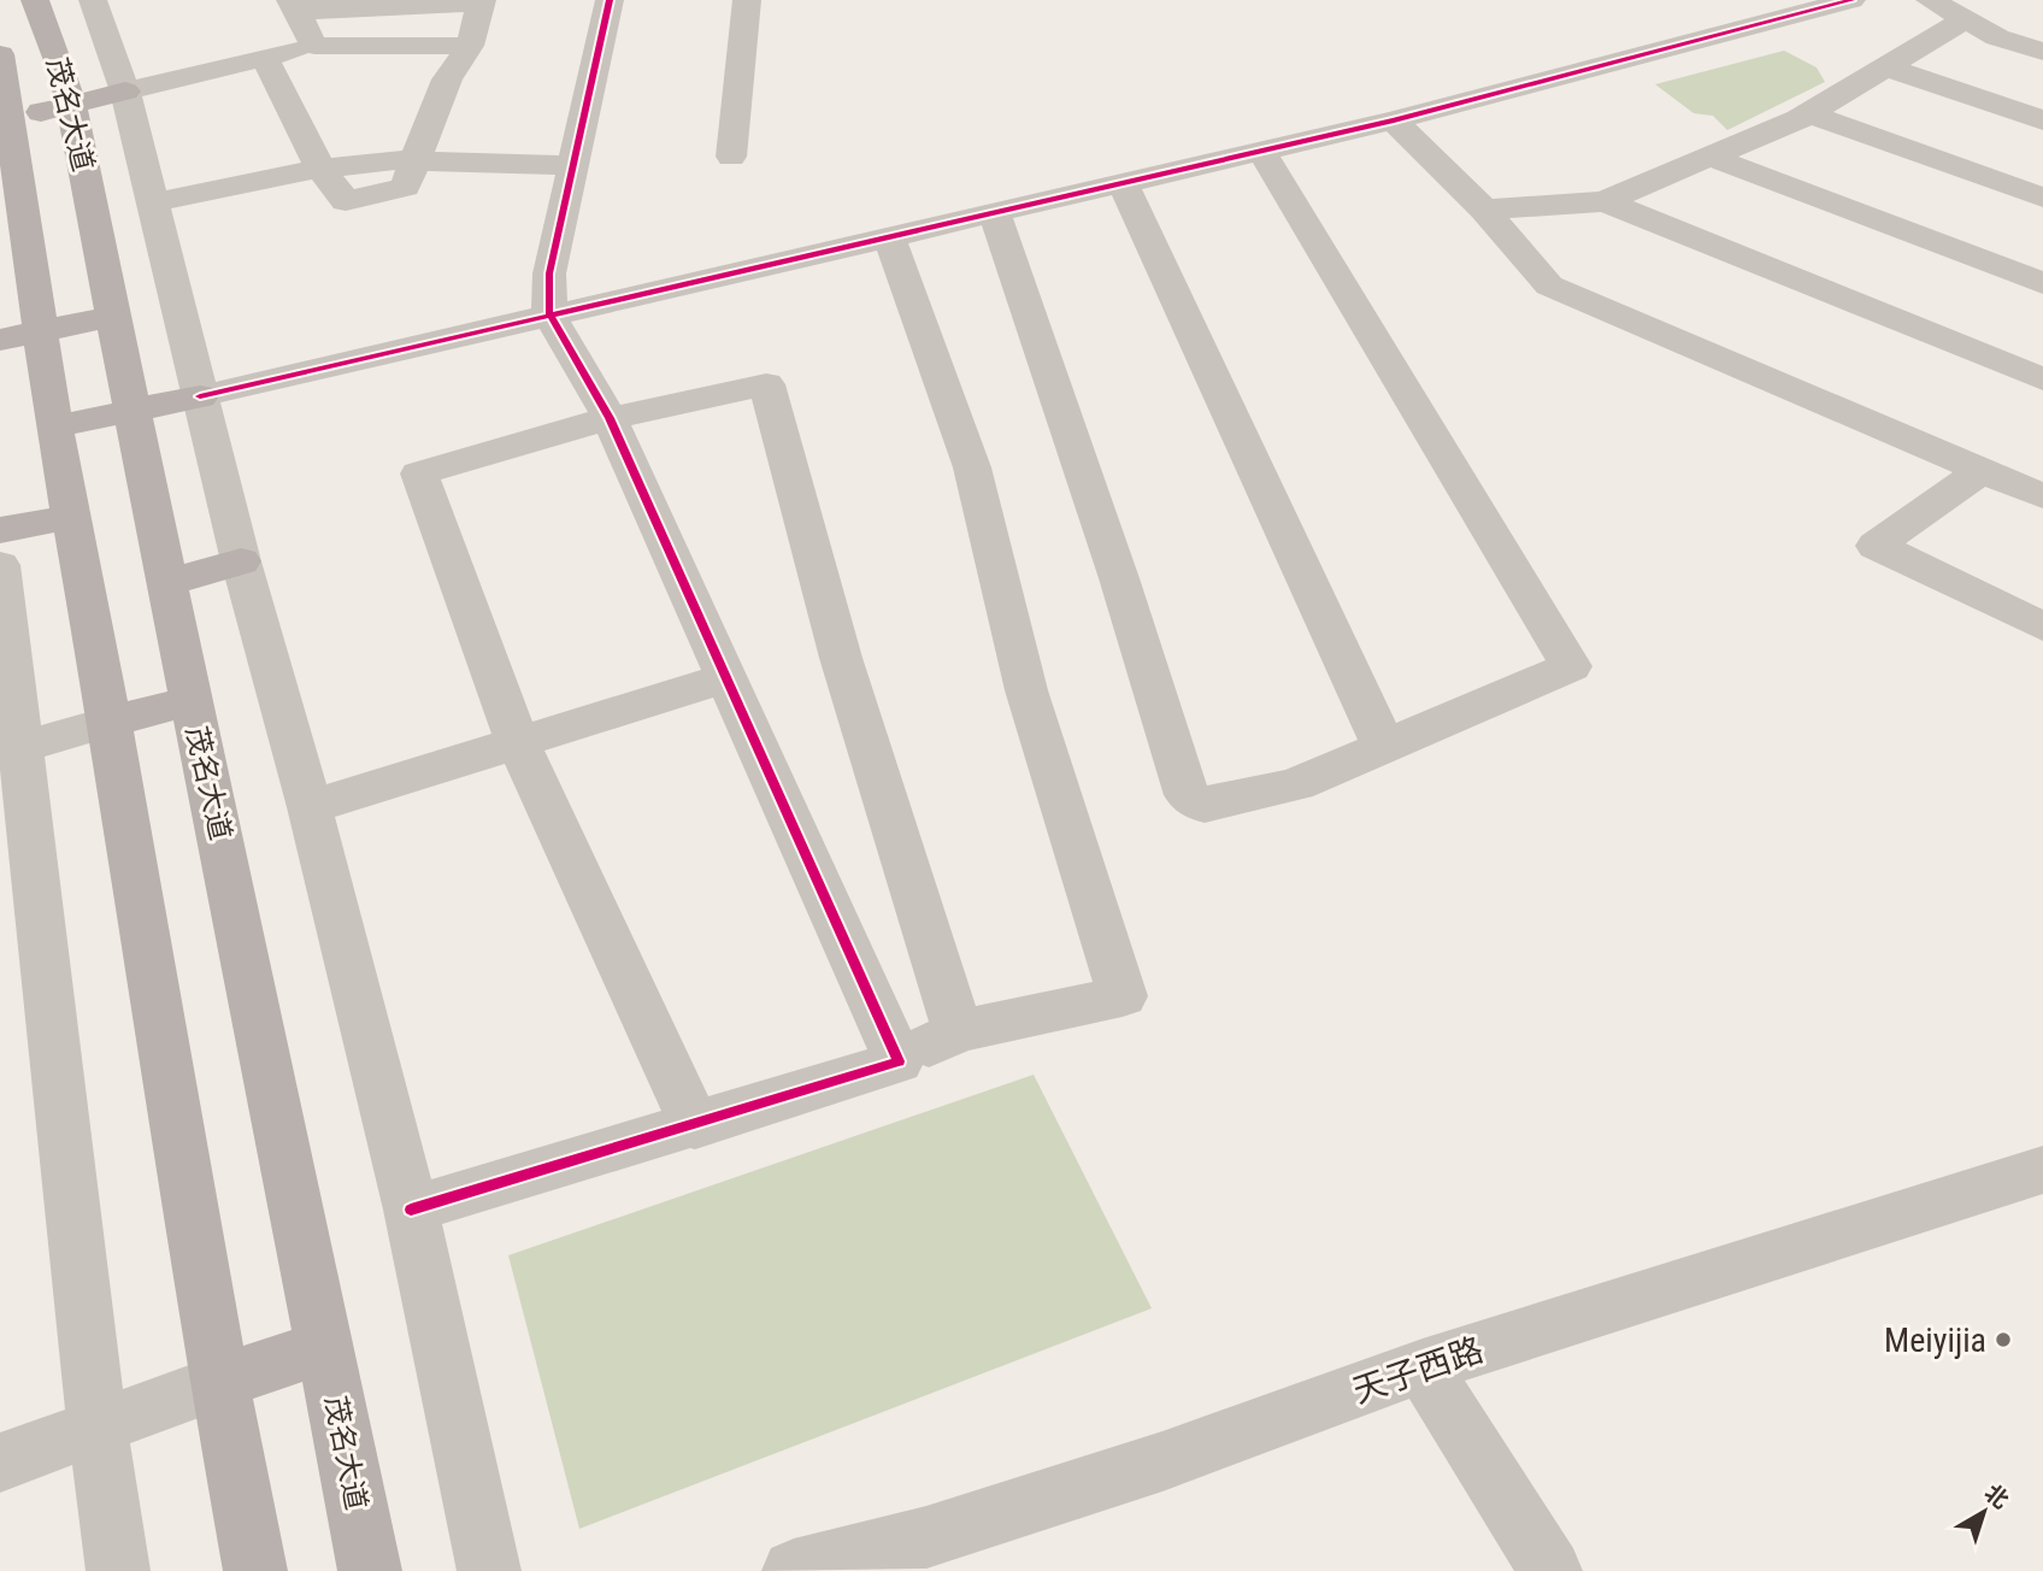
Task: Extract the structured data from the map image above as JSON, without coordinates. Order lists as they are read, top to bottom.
{
  "streets": {
    "main road": ["茂名大道"],
    "street": ["天子西路"]
  },
  "places": ["Meiyijia"],
  "north": "top right"
}
